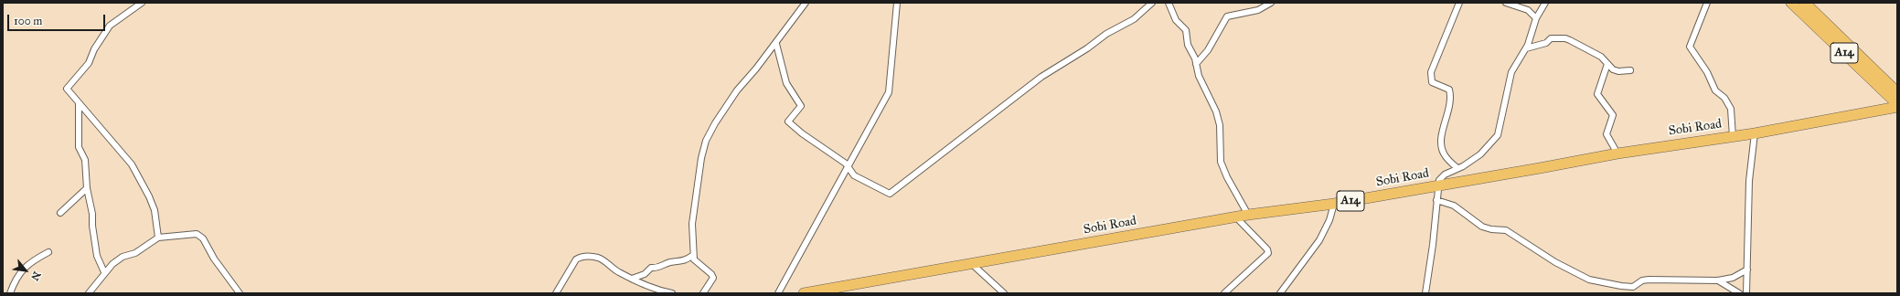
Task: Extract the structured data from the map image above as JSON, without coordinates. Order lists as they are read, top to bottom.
{
  "streets": {
    "highway": ["A14", "Sobi Road"]
  },
  "scale_bar": "100 m",
  "north": "bottom right"
}
